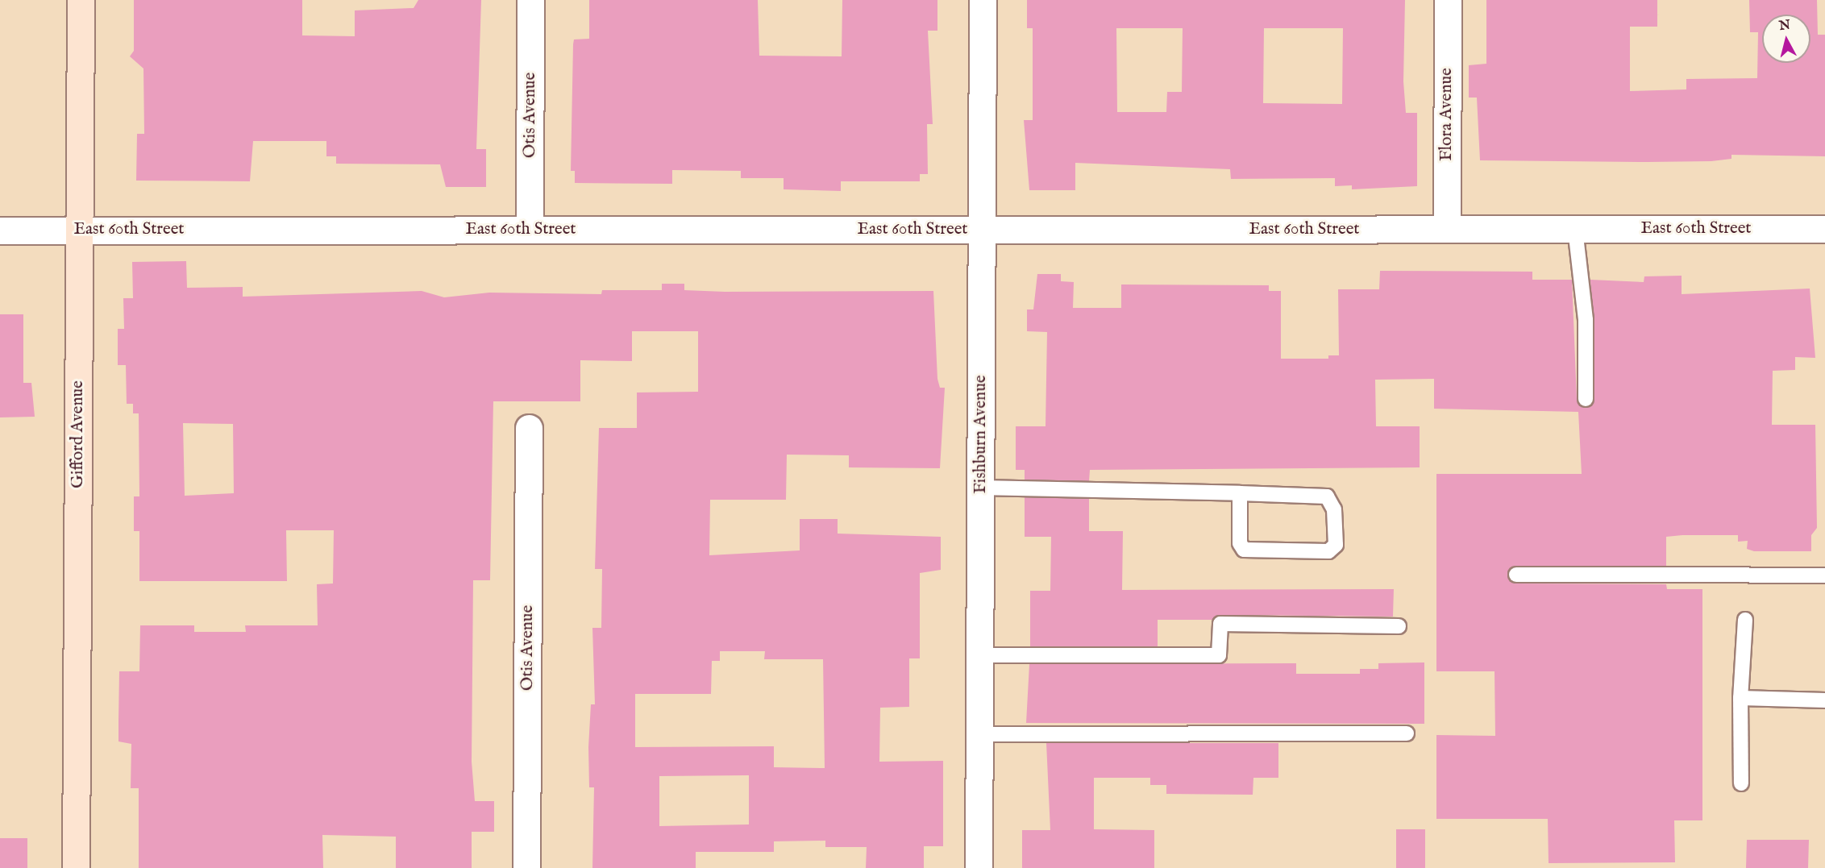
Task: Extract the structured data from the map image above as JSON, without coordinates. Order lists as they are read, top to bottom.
{
  "streets": {
    "street": [
      "Flora Avenue",
      "Otis Avenue",
      "East 60th Street",
      "Gifford Avenue",
      "Fishburn Avenue"
    ]
  },
  "crossings": [
    ["Flora Avenue", "East 60th Street"],
    ["Otis Avenue", "East 60th Street"],
    ["East 60th Street", "Gifford Avenue"],
    ["East 60th Street", "Fishburn Avenue"]
  ],
  "north": "top"
}
